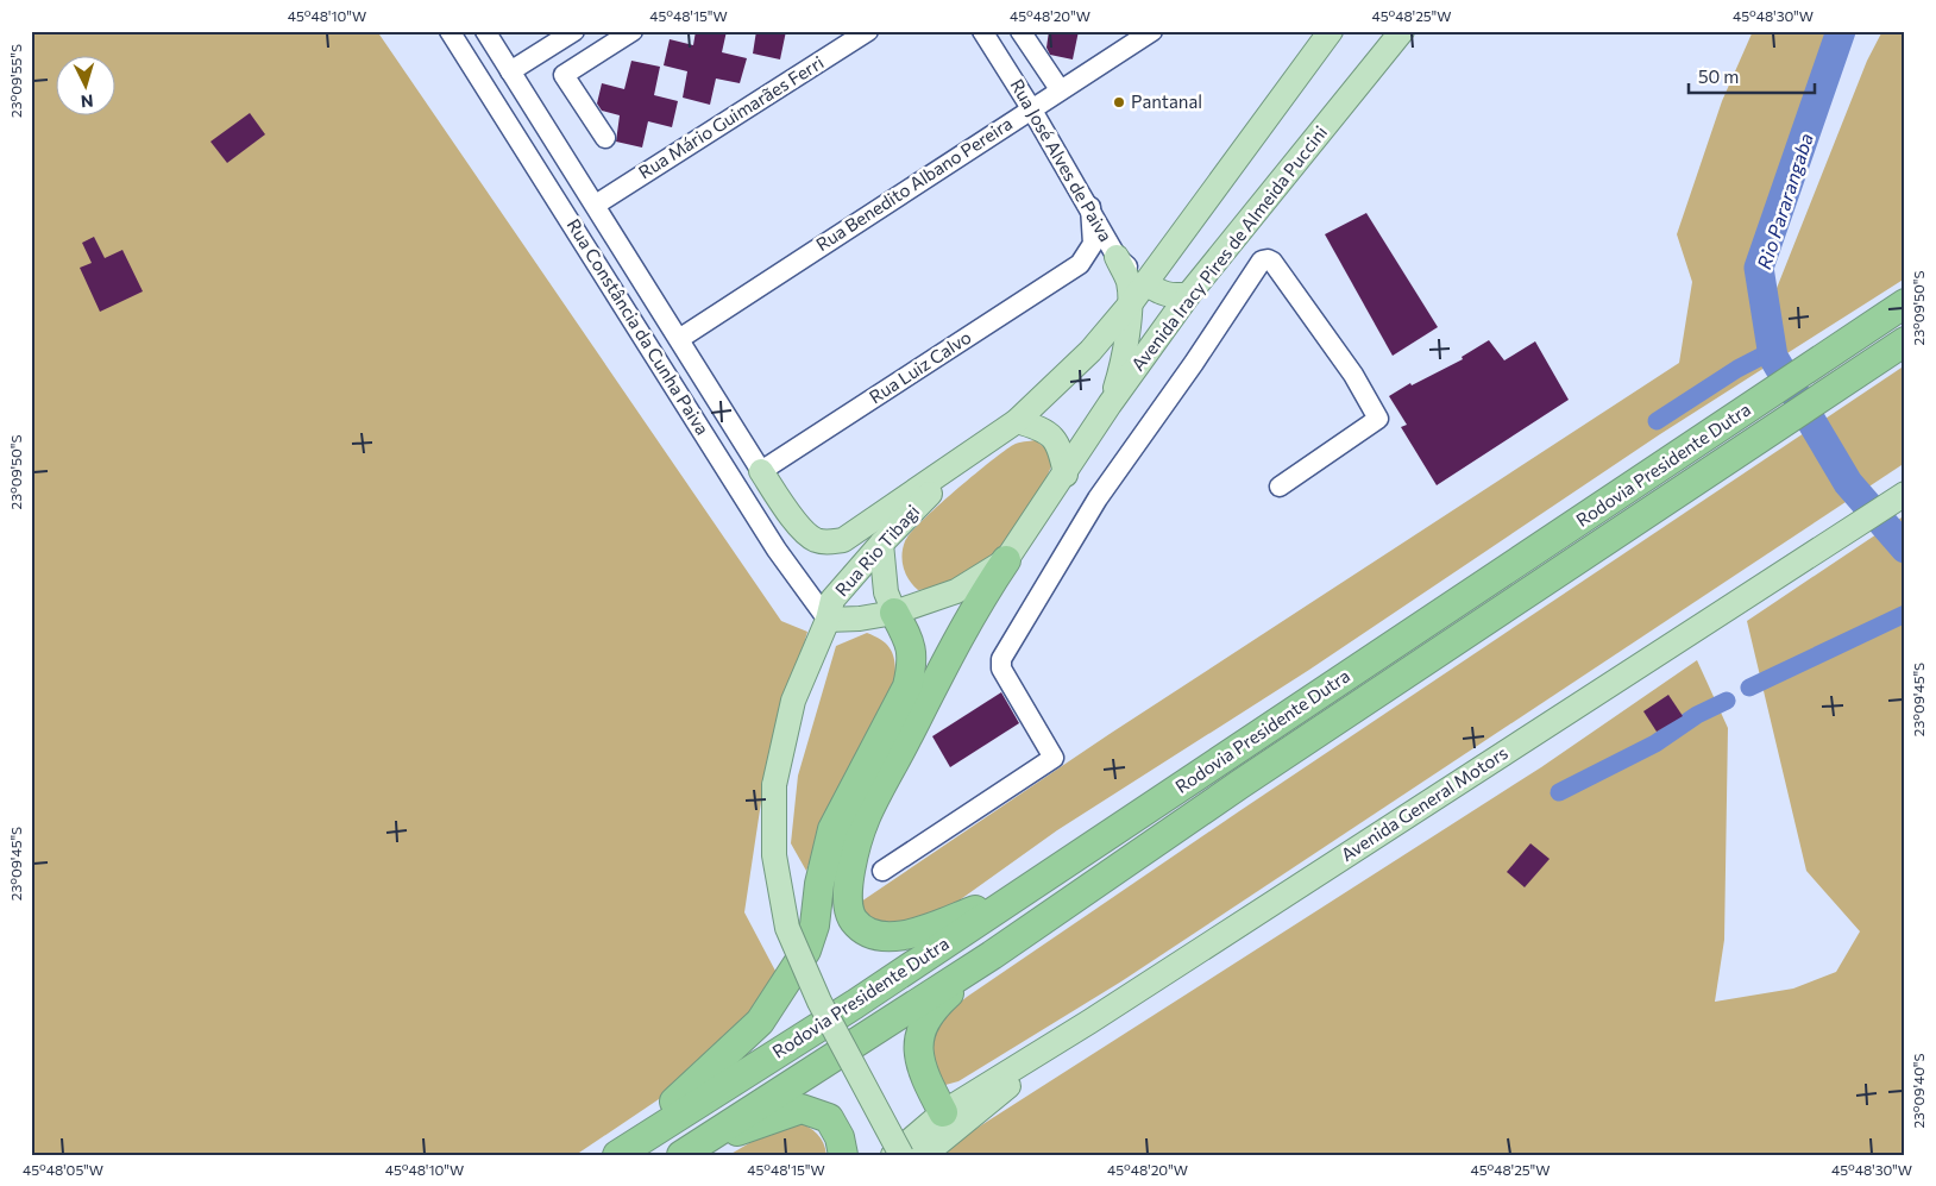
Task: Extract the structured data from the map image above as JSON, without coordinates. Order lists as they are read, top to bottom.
{
  "streets": {
    "highway": ["Rodovia Presidente Dutra"],
    "main road": ["Avenida Iracy Pires de Almeida Puccini", "Rua Rio Tibagi", "Avenida General Motors"],
    "street": [
      "Rua Mário Guimarães Ferri",
      "Rua José Alves de Paiva",
      "Rua Benedito Albano Pereira",
      "Rua Constância da Cunha Paiva",
      "Rua Luiz Calvo"
    ]
  },
  "crossings": [
    ["Rua Mário Guimarães Ferri", "Rua Constância da Cunha Paiva"],
    ["Rua José Alves de Paiva", "Rua Benedito Albano Pereira"],
    ["Rua José Alves de Paiva", "Rua Luiz Calvo"],
    ["Rua Benedito Albano Pereira", "Rua Constância da Cunha Paiva"],
    ["Rua Constância da Cunha Paiva", "Rua Luiz Calvo"],
    ["Rua Constância da Cunha Paiva", "Rua Rio Tibagi"]
  ],
  "water": ["Rio Pararangaba"],
  "places": ["Pantanal"],
  "scale_bar": "50 m",
  "north": "bottom",
  "coordinates": [
    "45°48'10\"W",
    "45°48'15\"W",
    "45°48'20\"W",
    "45°48'25\"W",
    "45°48'30\"W",
    "23°09'55\"S",
    "23°09'50\"S",
    "23°09'45\"S",
    "23°09'40\"S",
    "45°48'05\"W"
  ]
}
